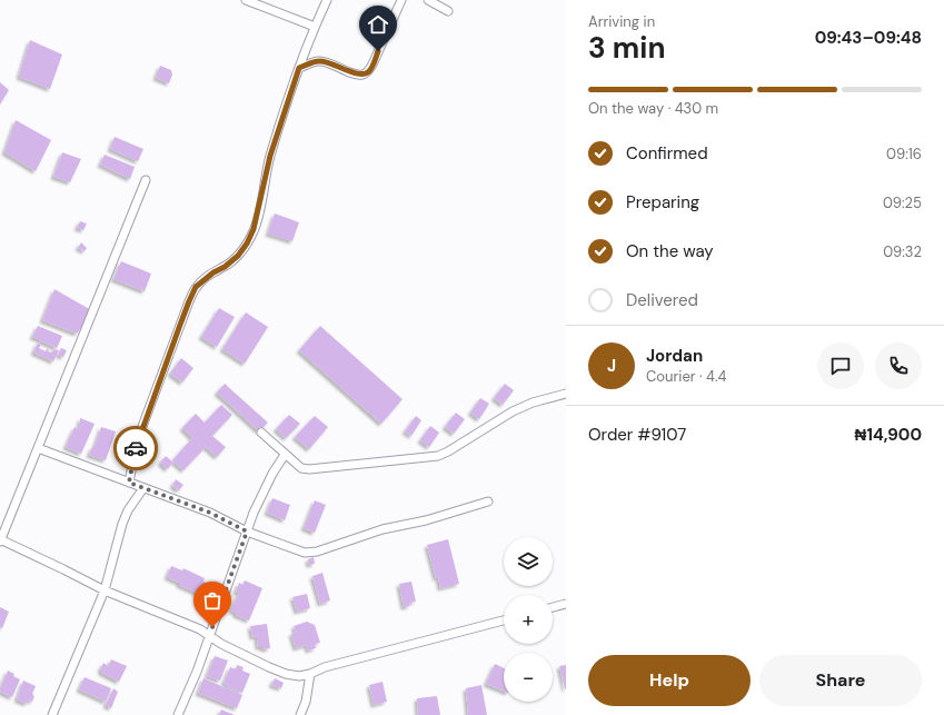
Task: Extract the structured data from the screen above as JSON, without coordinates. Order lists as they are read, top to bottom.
{
  "page": {
    "heading": ["3 min", "Arriving in", "09:43–09:48"],
    "panel": [
      "Jordan",
      "Courier · 4.4",
      "Order #9107",
      "₦14,900"
    ],
    "bar": "On the way · 430 m",
    "list": [
      ["Confirmed", "09:16"],
      ["Preparing", "09:25"],
      ["On the way", "09:32"],
      "Delivered"
    ],
    "round": "J",
    "map_buttons": ["+", "−"],
    "buttons": ["Help", "Share"]
  }
}
